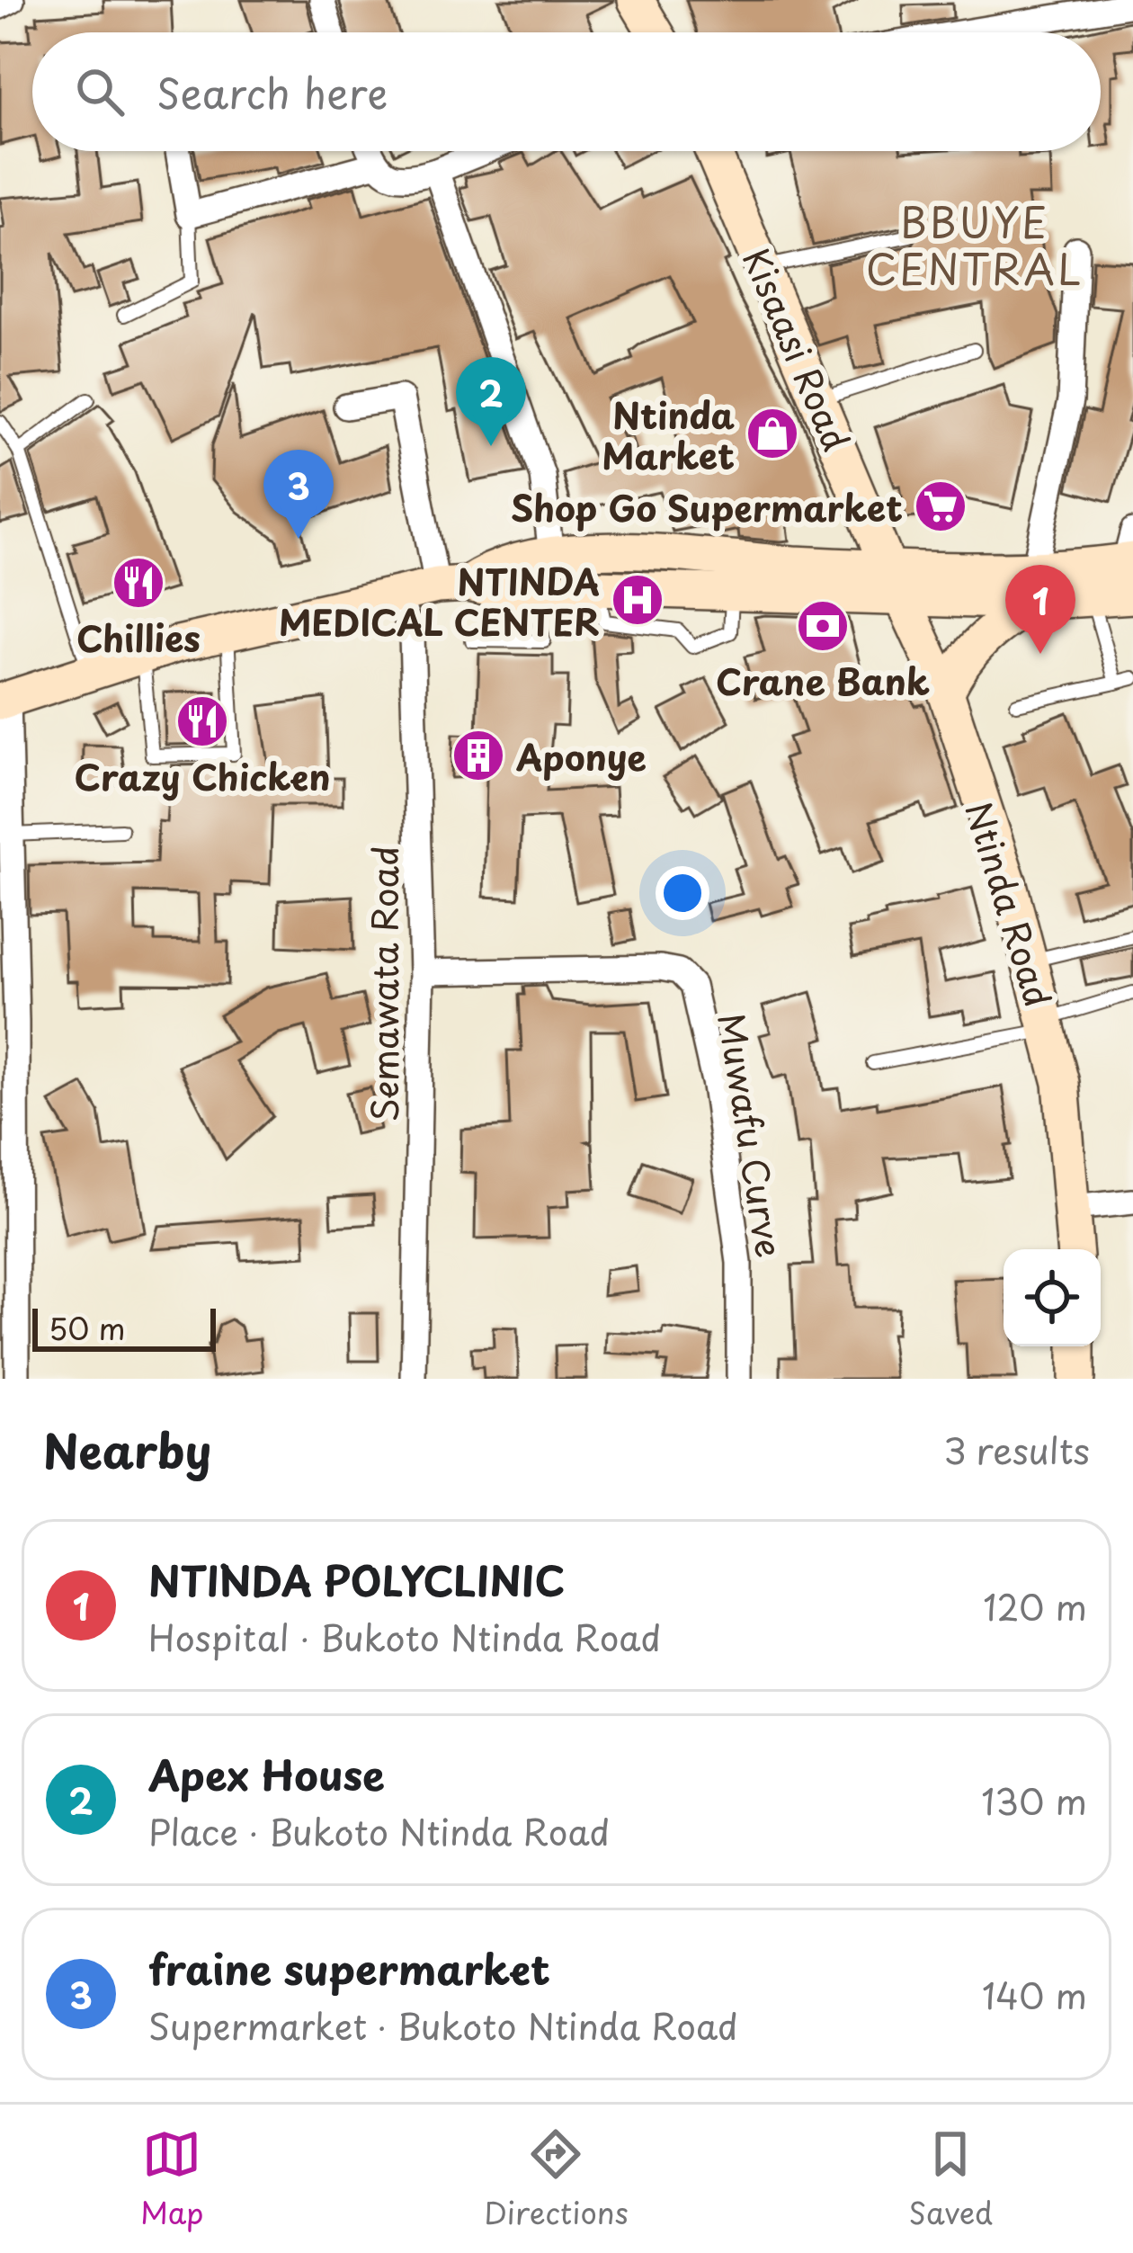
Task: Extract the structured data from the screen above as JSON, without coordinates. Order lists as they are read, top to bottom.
{
  "streets": {
    "main road": ["Kisaasi Road", "Ntinda Road"],
    "street": ["Semawata Road", "Muwafu Curve"]
  },
  "crossings": [
    ["Kisaasi Road", "Ntinda Road"],
    ["Semawata Road", "Muwafu Curve"]
  ],
  "districts": ["BBUYE CENTRAL"],
  "places": {
    "shop": ["Ntinda Market"],
    "supermarket": ["Shop Go Supermarket"],
    "restaurant": ["Chillies", "Crazy Chicken"],
    "hospital": ["NTINDA MEDICAL CENTER"],
    "bank": ["Crane Bank"],
    "building": ["Aponye"]
  },
  "scale_bar": "50 m",
  "page": {
    "search": "Search here",
    "pins": ["2", "3", "1"],
    "scale": "50 m",
    "heading": ["Nearby", "3 results"],
    "list": [
      {
        "mark": "1",
        "name": "NTINDA POLYCLINIC",
        "note": "Hospital · Bukoto Ntinda Road",
        "value": "120 m"
      },
      {
        "mark": "2",
        "name": "Apex House",
        "note": "Place · Bukoto Ntinda Road",
        "value": "130 m"
      },
      {
        "mark": "3",
        "name": "fraine supermarket",
        "note": "Supermarket · Bukoto Ntinda Road",
        "value": "140 m"
      }
    ],
    "nav": ["Map", "Directions", "Saved"]
  }
}
